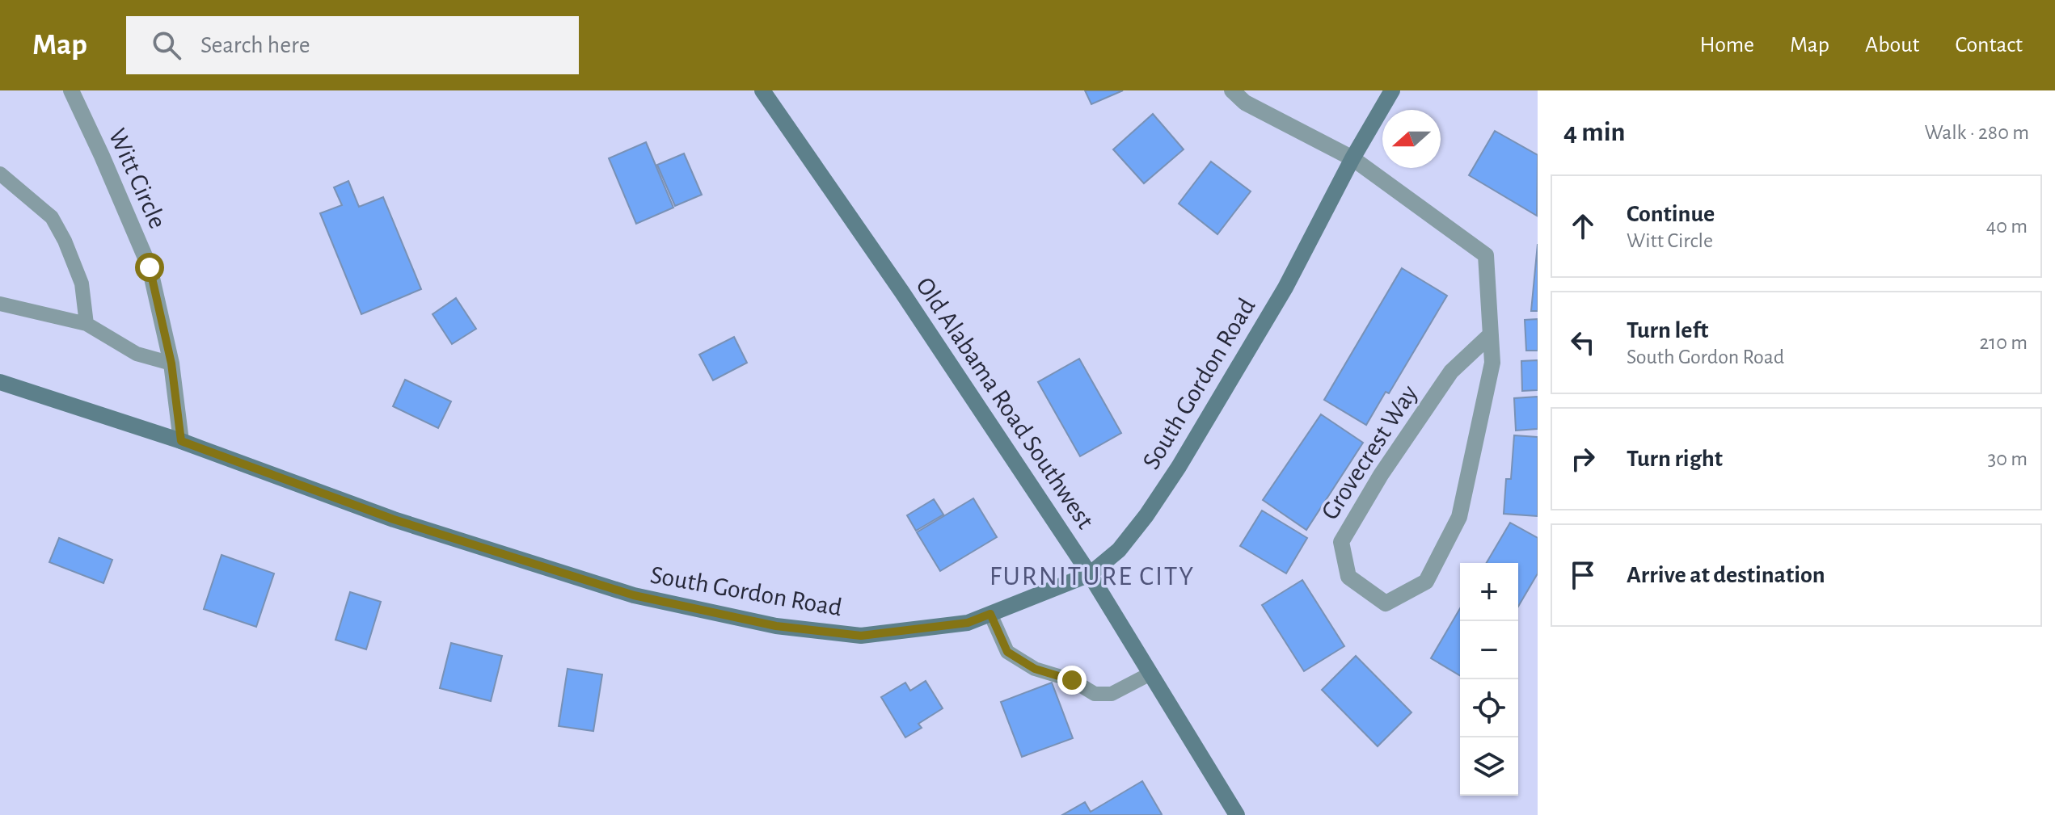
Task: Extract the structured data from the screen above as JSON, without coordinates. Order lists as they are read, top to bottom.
{
  "streets": {
    "street": [
      "Witt Circle",
      "South Gordon Road",
      "Old Alabama Road Southwest",
      "Grovecrest Way"
    ]
  },
  "crossings": [
    ["Witt Circle", "South Gordon Road"],
    ["South Gordon Road", "Old Alabama Road Southwest"],
    ["South Gordon Road", "Grovecrest Way"]
  ],
  "districts": ["FURNITURE CITY"],
  "north": "left",
  "page": {
    "header": "Map",
    "search": "Search here",
    "nav": [
      "Home",
      "Map",
      "About",
      "Contact"
    ],
    "heading": ["4 min", "Walk · 280 m"],
    "list": [
      ["Continue", "Witt Circle", "40 m"],
      ["Turn left", "South Gordon Road", "210 m"],
      ["Turn right", "30 m"],
      "Arrive at destination"
    ],
    "map_buttons": ["+", "−"]
  }
}
